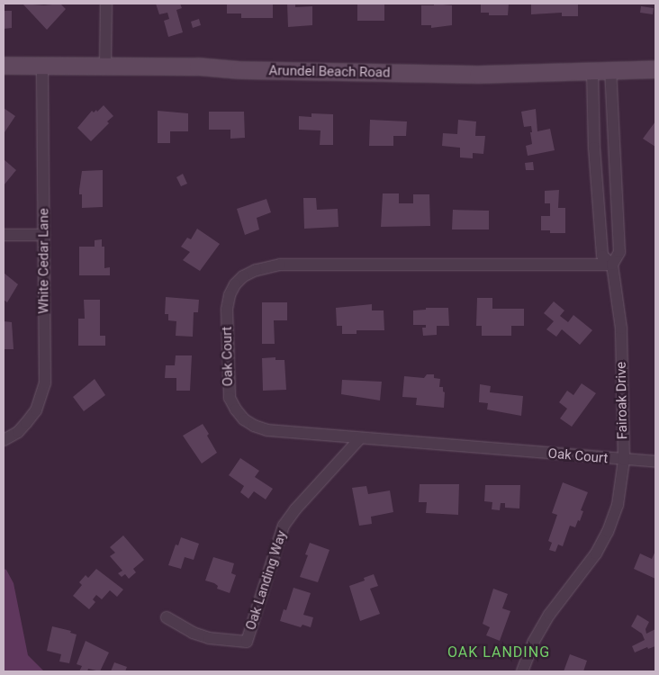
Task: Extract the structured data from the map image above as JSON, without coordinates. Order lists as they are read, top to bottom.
{
  "streets": {
    "street": [
      "Arundel Beach Road",
      "White Cedar Lane",
      "Oak Court",
      "Fairoak Drive",
      "Oak Landing Way"
    ]
  },
  "crossings": [
    ["Arundel Beach Road", "White Cedar Lane"],
    ["Arundel Beach Road", "Fairoak Drive"],
    ["Oak Court", "Fairoak Drive"],
    ["Oak Court", "Oak Landing Way"]
  ],
  "districts": ["OAK LANDING"]
}
